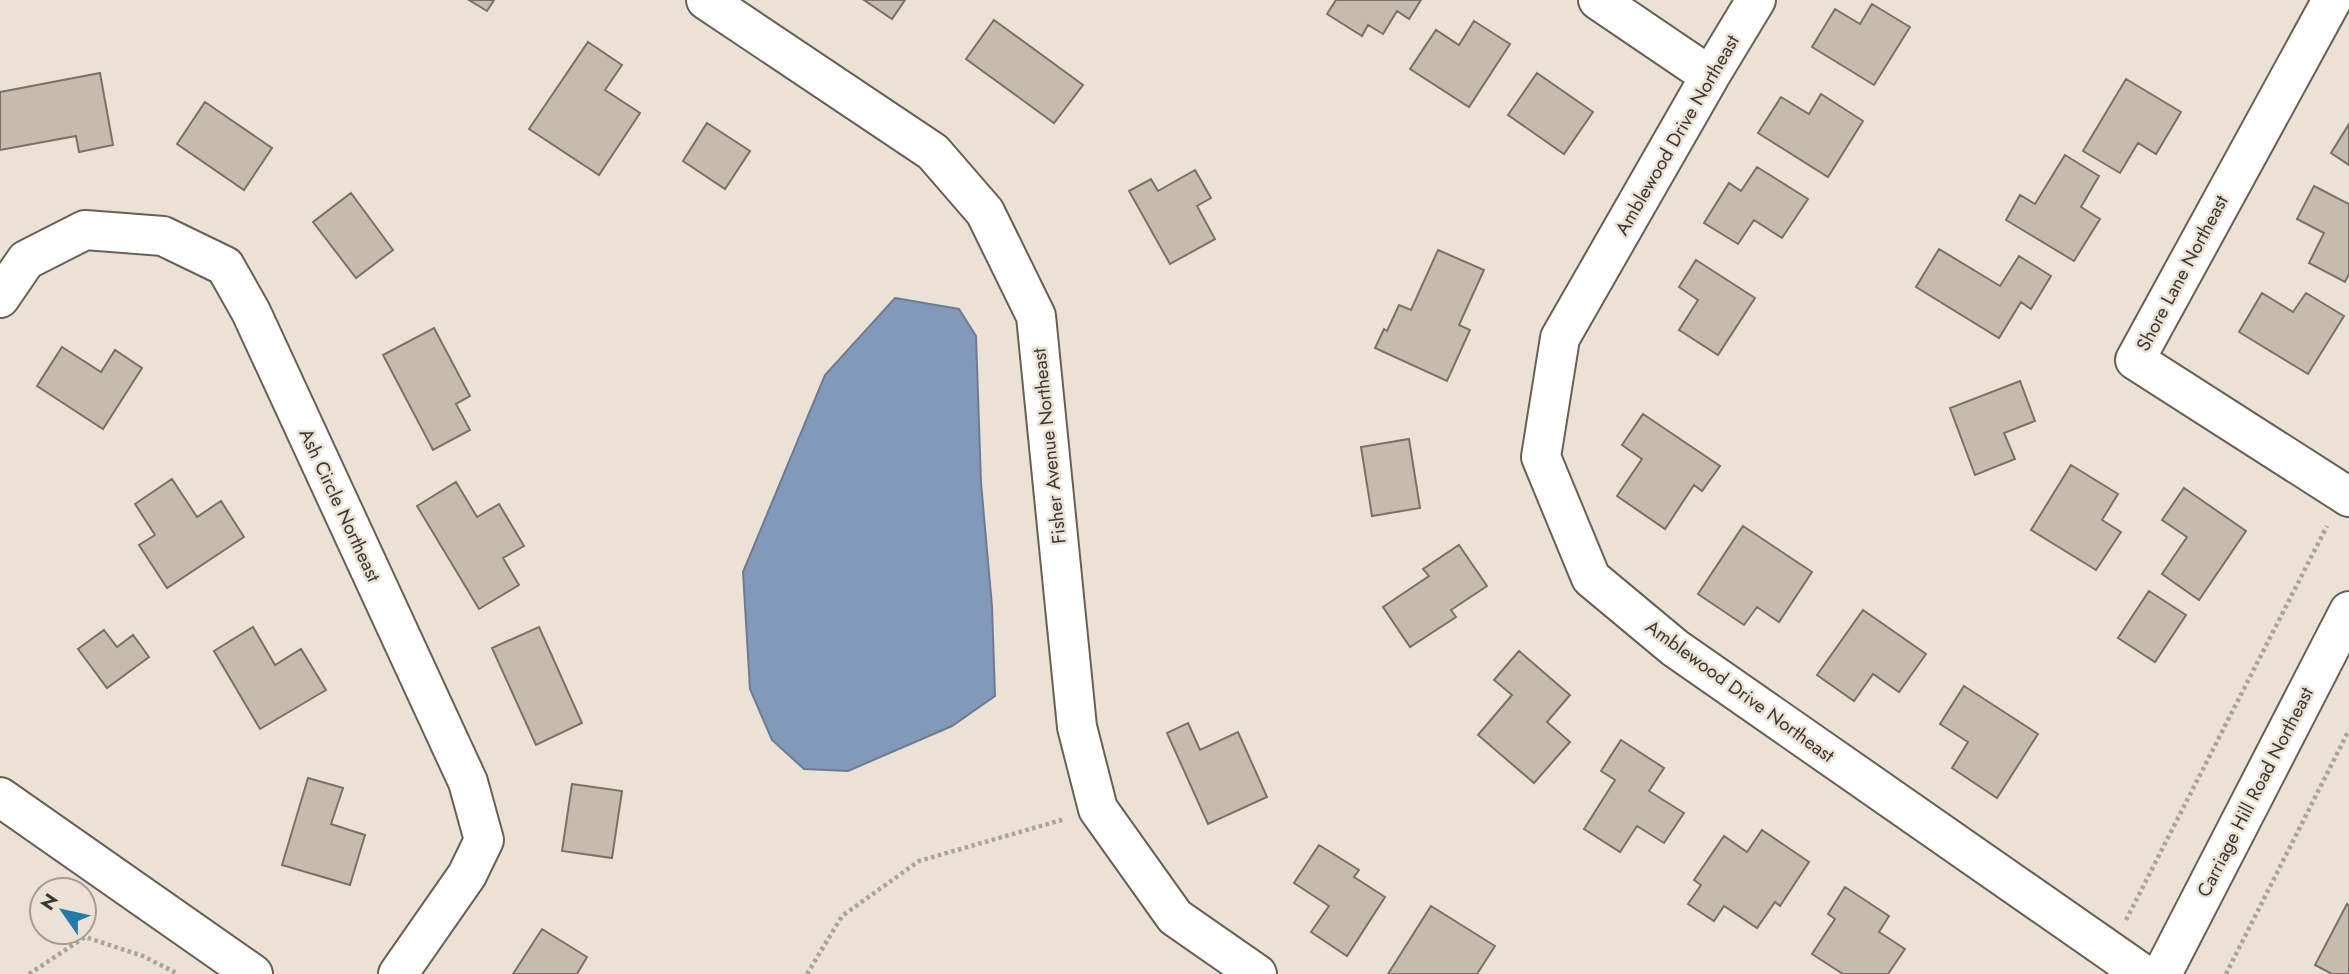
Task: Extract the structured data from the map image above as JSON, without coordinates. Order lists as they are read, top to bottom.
{
  "streets": {
    "street": [
      "Amblewood Drive Northeast",
      "Shore Lane Northeast",
      "Fisher Avenue Northeast",
      "Ash Circle Northeast",
      "Carriage Hill Road Northeast"
    ]
  },
  "north": "top left"
}
